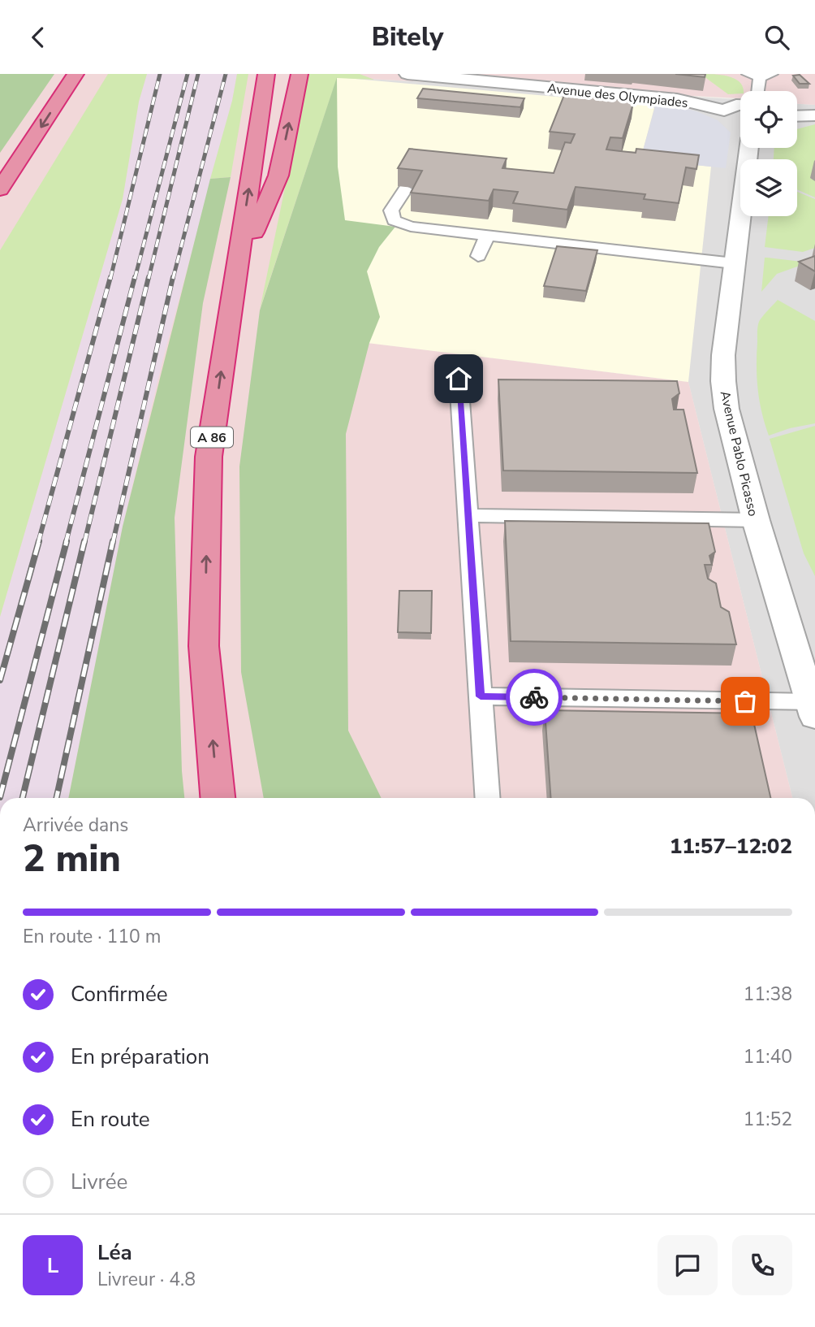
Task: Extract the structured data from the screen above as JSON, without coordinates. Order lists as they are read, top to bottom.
{
  "streets": {
    "highway": ["A 86"],
    "street": ["Avenue des Olympiades", "Avenue Pablo Picasso"]
  },
  "crossings": [
    ["Avenue des Olympiades", "Avenue Pablo Picasso"]
  ],
  "page": {
    "header": "Bitely",
    "heading": ["2 min", "Arrivée dans", "11:57–12:02"],
    "panel": ["Léa", "Livreur · 4.8"],
    "bar": "En route · 110 m",
    "list": [
      ["Confirmée", "11:38"],
      ["En préparation", "11:40"],
      ["En route", "11:52"],
      "Livrée"
    ],
    "round": "L"
  }
}
